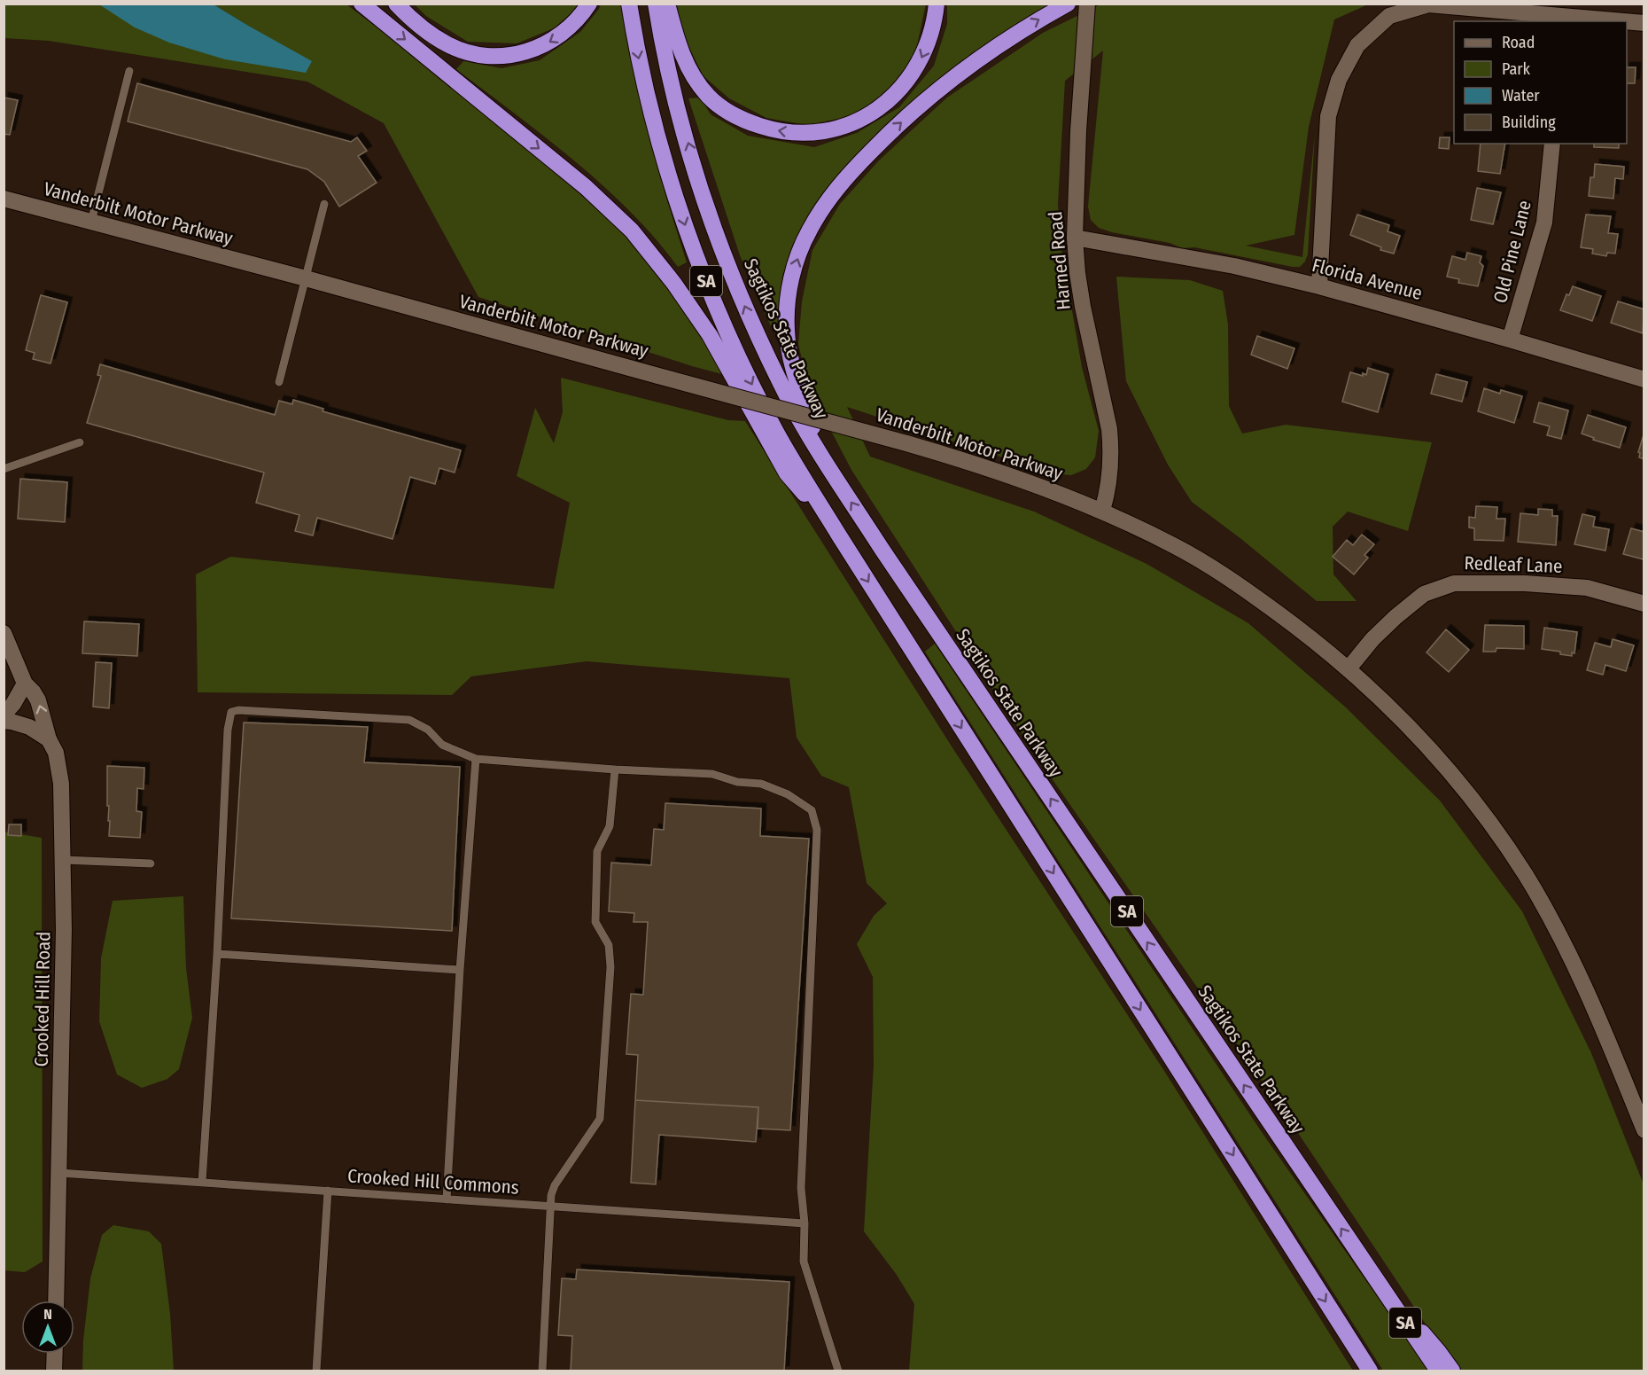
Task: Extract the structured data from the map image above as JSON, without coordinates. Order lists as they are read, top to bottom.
{
  "streets": {
    "highway": ["SA", "Sagtikos State Parkway"],
    "main road": [
      "Vanderbilt Motor Parkway",
      "Old Pine Lane",
      "Harned Road",
      "Florida Avenue",
      "Redleaf Lane",
      "Crooked Hill Road"
    ],
    "lane": ["Crooked Hill Commons"]
  },
  "crossings": [
    ["Vanderbilt Motor Parkway", "Harned Road"],
    ["Vanderbilt Motor Parkway", "Redleaf Lane"],
    ["Old Pine Lane", "Florida Avenue"],
    ["Harned Road", "Florida Avenue"],
    ["Crooked Hill Road", "Crooked Hill Commons"]
  ],
  "legend": [
    "Road",
    "Park",
    "Water",
    "Building"
  ],
  "north": "top"
}
